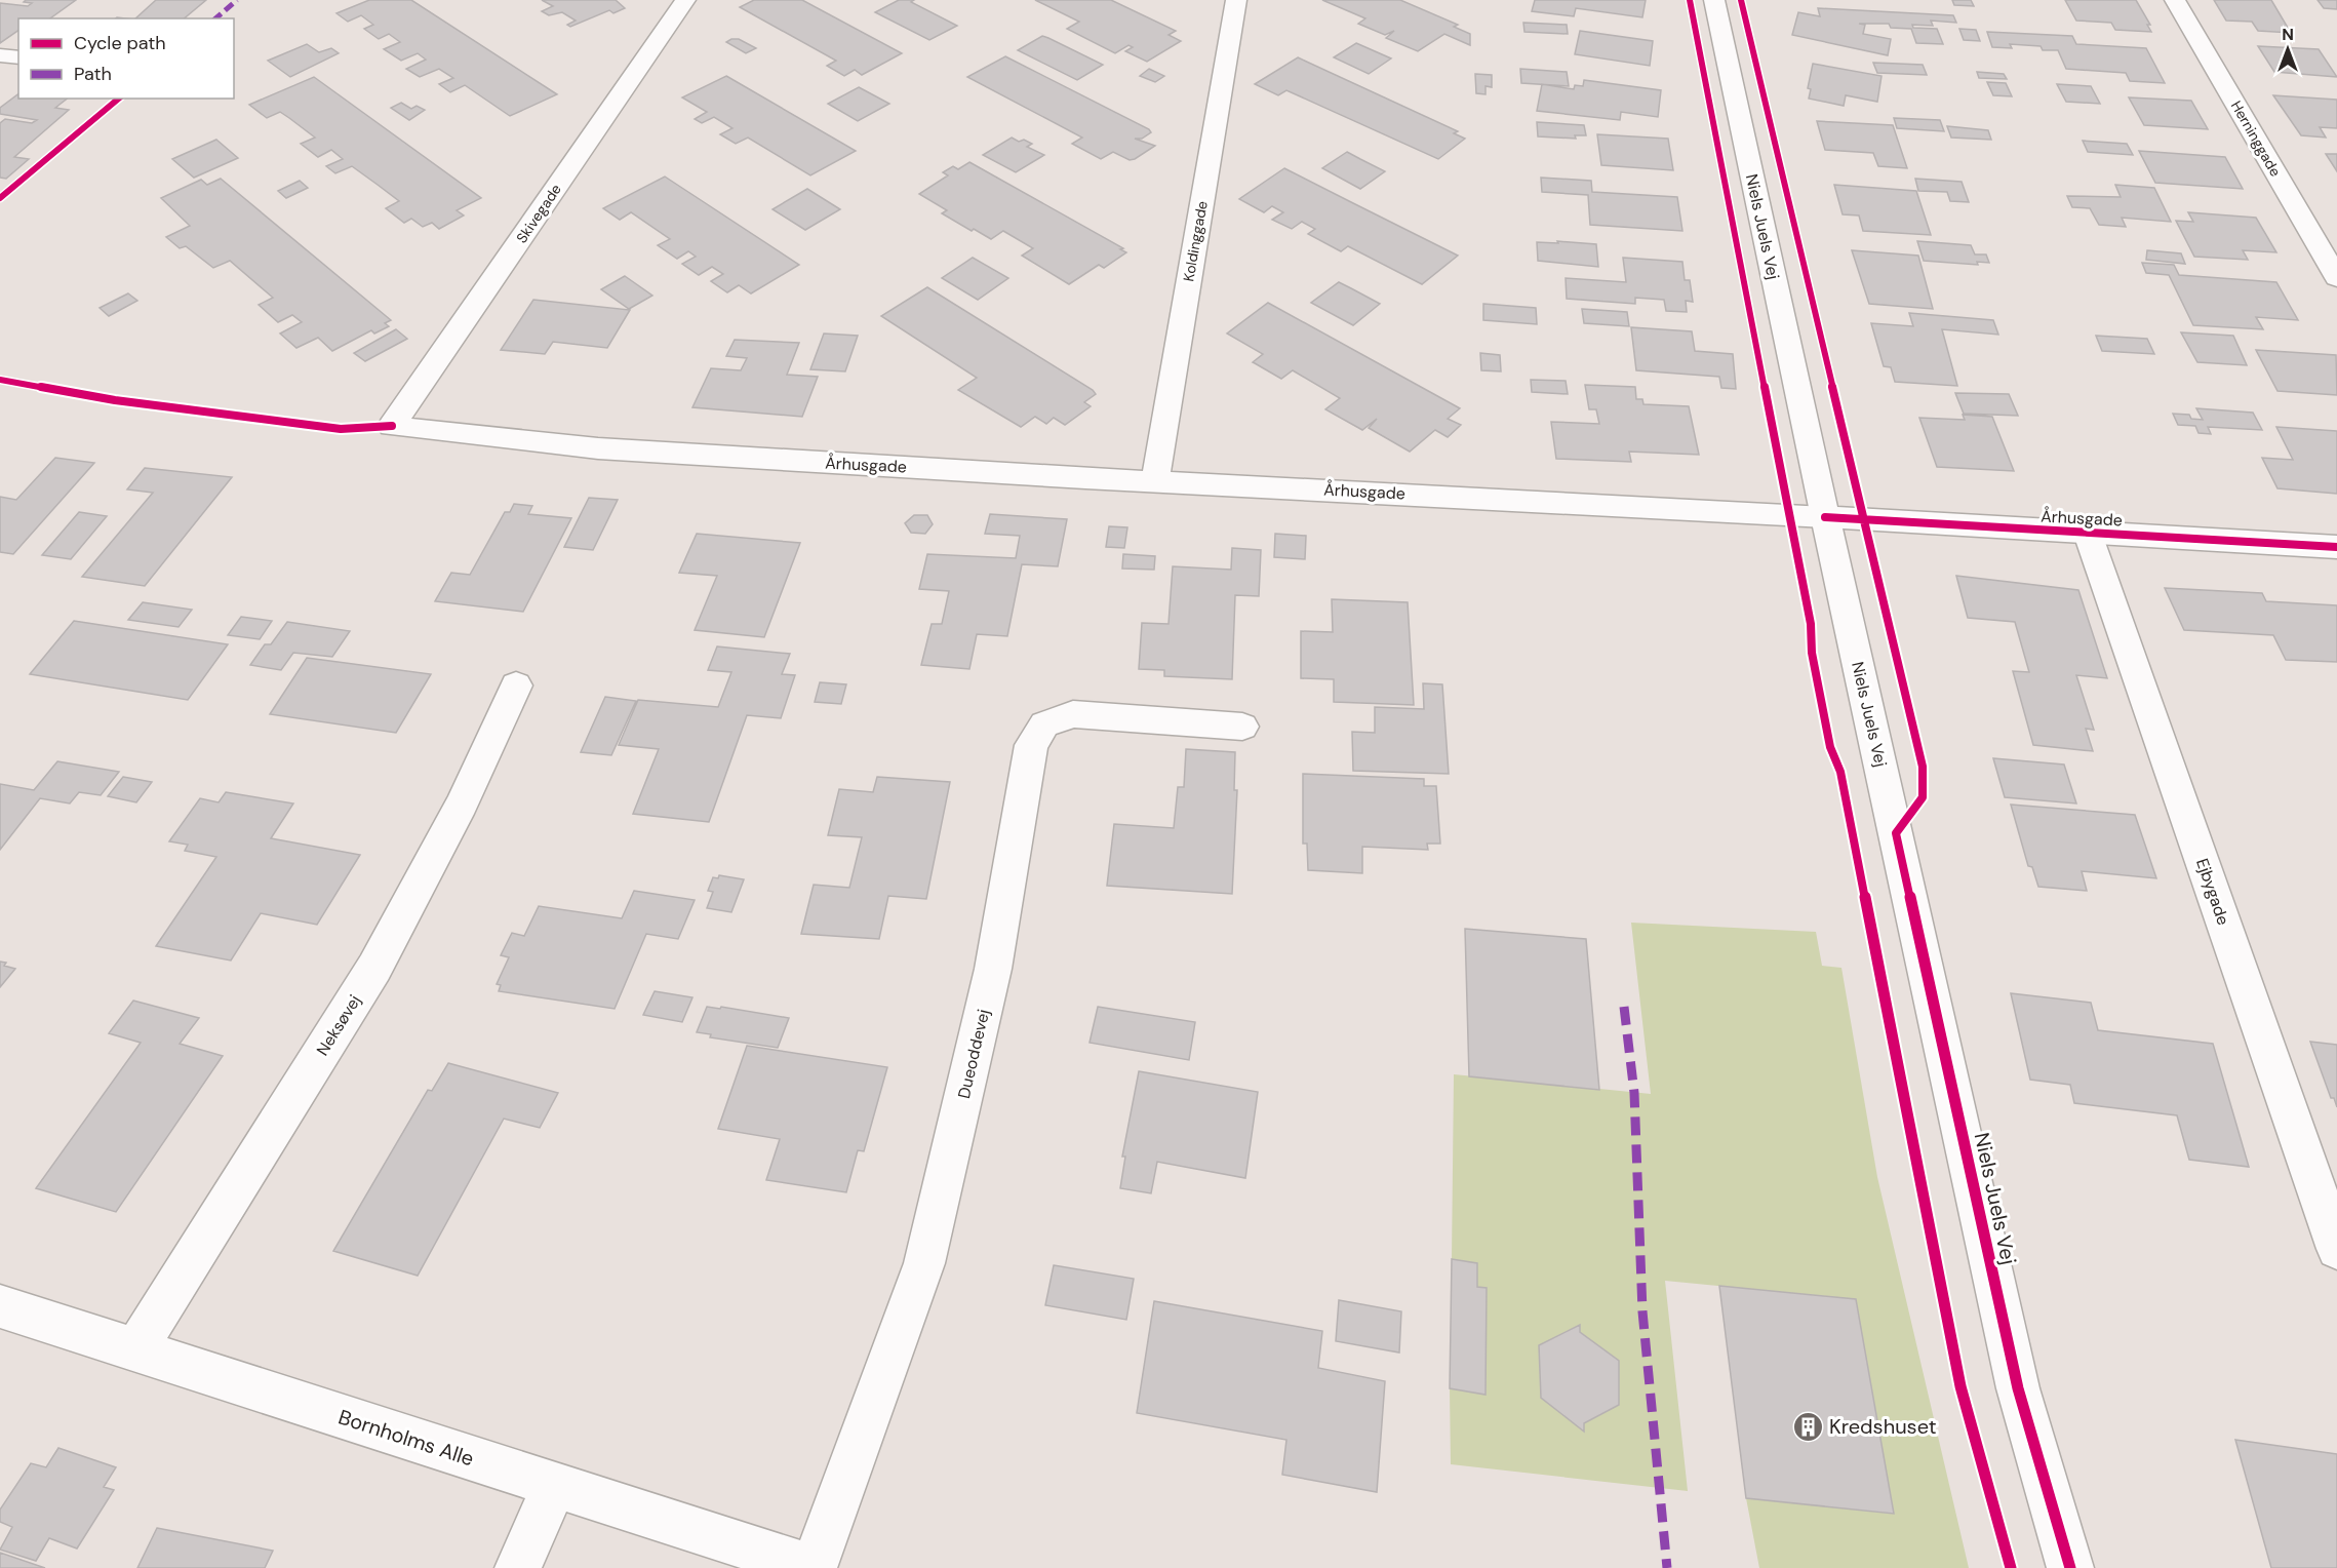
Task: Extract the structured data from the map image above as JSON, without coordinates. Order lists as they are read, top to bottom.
{
  "streets": {
    "street": [
      "Herninggade",
      "Skivegade",
      "Niels Juels Vej",
      "Koldinggade",
      "Århusgade",
      "Ejbygade",
      "Neksøvej",
      "Dueoddevej",
      "Bornholms Alle"
    ]
  },
  "crossings": [
    ["Skivegade", "Århusgade"],
    ["Niels Juels Vej", "Århusgade"],
    ["Koldinggade", "Århusgade"],
    ["Århusgade", "Ejbygade"],
    ["Neksøvej", "Bornholms Alle"],
    ["Dueoddevej", "Bornholms Alle"]
  ],
  "places": {
    "building": ["Kredshuset"]
  },
  "legend": ["Cycle path", "Path"],
  "north": "top"
}
